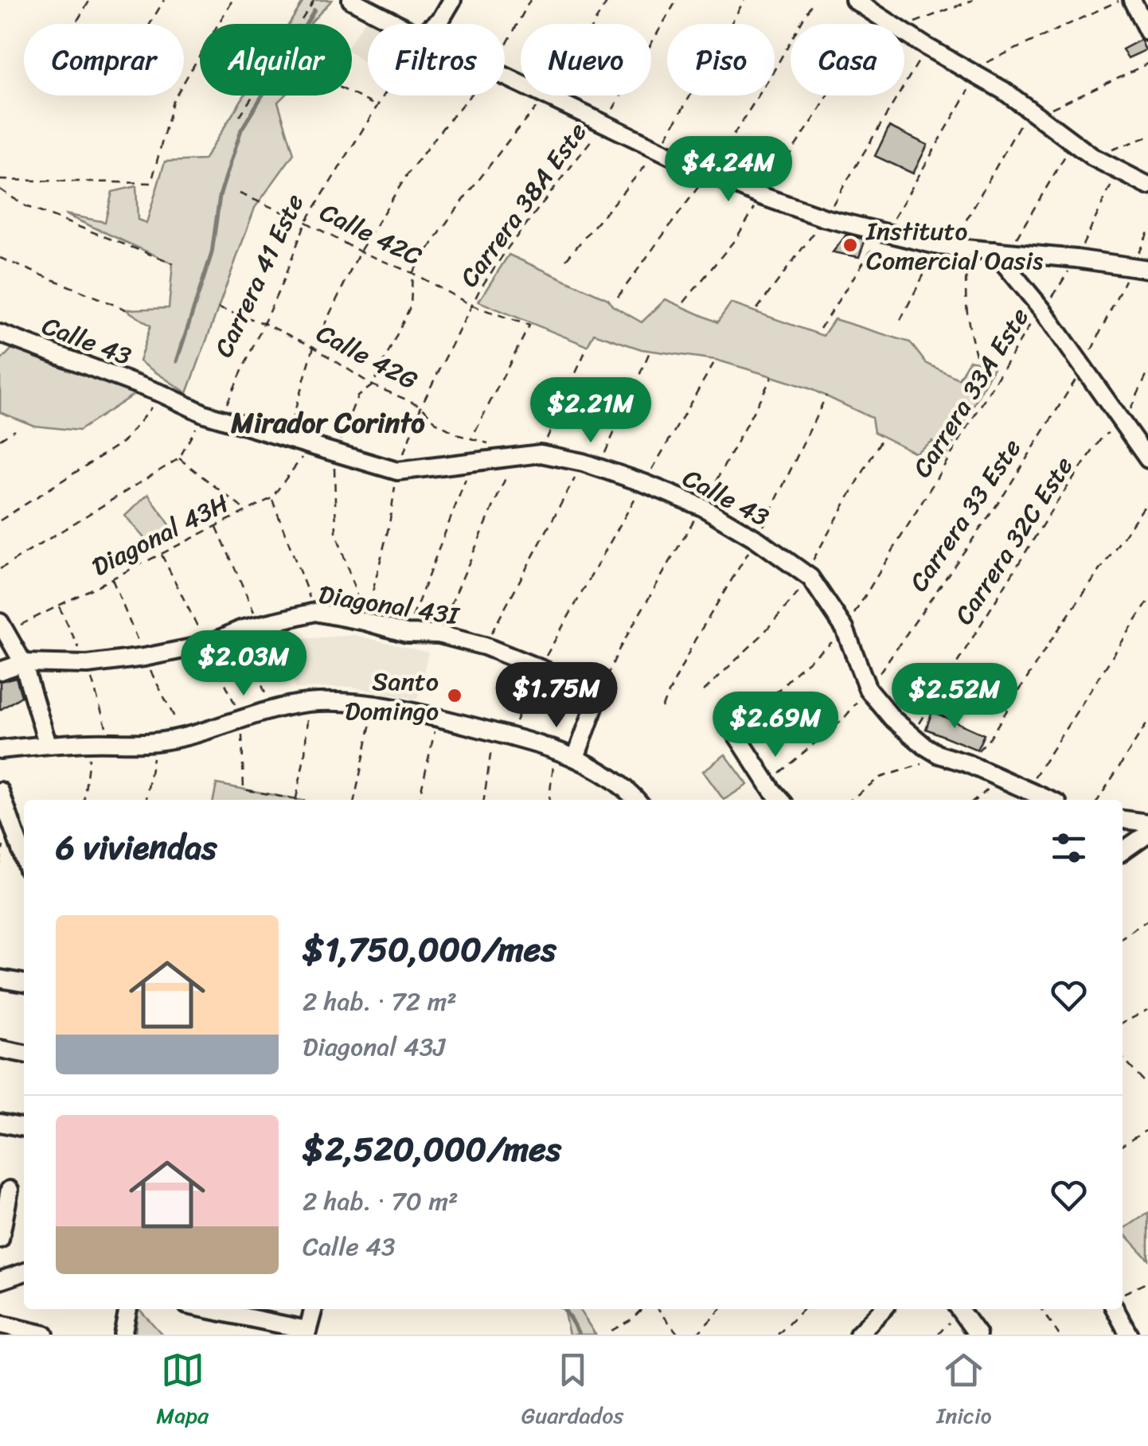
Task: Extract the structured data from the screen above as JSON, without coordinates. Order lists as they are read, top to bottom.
{
  "streets": {
    "street": ["Calle 43", "Diagonal 43I"],
    "path": [
      "Carrera 38A Este",
      "Calle 42C",
      "Carrera 41 Este",
      "Calle 42G",
      "Carrera 33A Este",
      "Carrera 33 Este",
      "Diagonal 43H",
      "Carrera 32C Este"
    ]
  },
  "crossings": [
    ["Carrera 38A Este", "Calle 42C"],
    ["Carrera 38A Este", "Calle 43"],
    ["Carrera 38A Este", "Calle 42G"],
    ["Carrera 38A Este", "Diagonal 43I"],
    ["Calle 42C", "Carrera 41 Este"],
    ["Calle 42C", "Calle 42G"],
    ["Carrera 41 Este", "Calle 43"],
    ["Carrera 41 Este", "Calle 42G"],
    ["Calle 43", "Carrera 33A Este"],
    ["Calle 43", "Carrera 33 Este"],
    ["Calle 43", "Diagonal 43H"],
    ["Calle 43", "Carrera 32C Este"]
  ],
  "districts": ["Mirador Corinto"],
  "places": ["Instituto Comercial Oasis", "Santo Domingo"],
  "page": {
    "chip": [
      "Comprar",
      "Alquilar",
      "Filtros",
      "Nuevo",
      "Piso",
      "Casa"
    ],
    "price": [
      "$4.24M",
      "$2.21M",
      "$2.03M",
      "$1.75M",
      "$2.52M",
      "$2.69M"
    ],
    "heading": "6 viviendas",
    "list": [
      {
        "name": "$1,750,000/mes",
        "note": "2 hab. · 72 m² · Diagonal 43J"
      },
      {
        "name": "$2,520,000/mes",
        "note": "2 hab. · 70 m² · Calle 43"
      }
    ],
    "tabs": ["Mapa", "Guardados", "Inicio"]
  }
}
